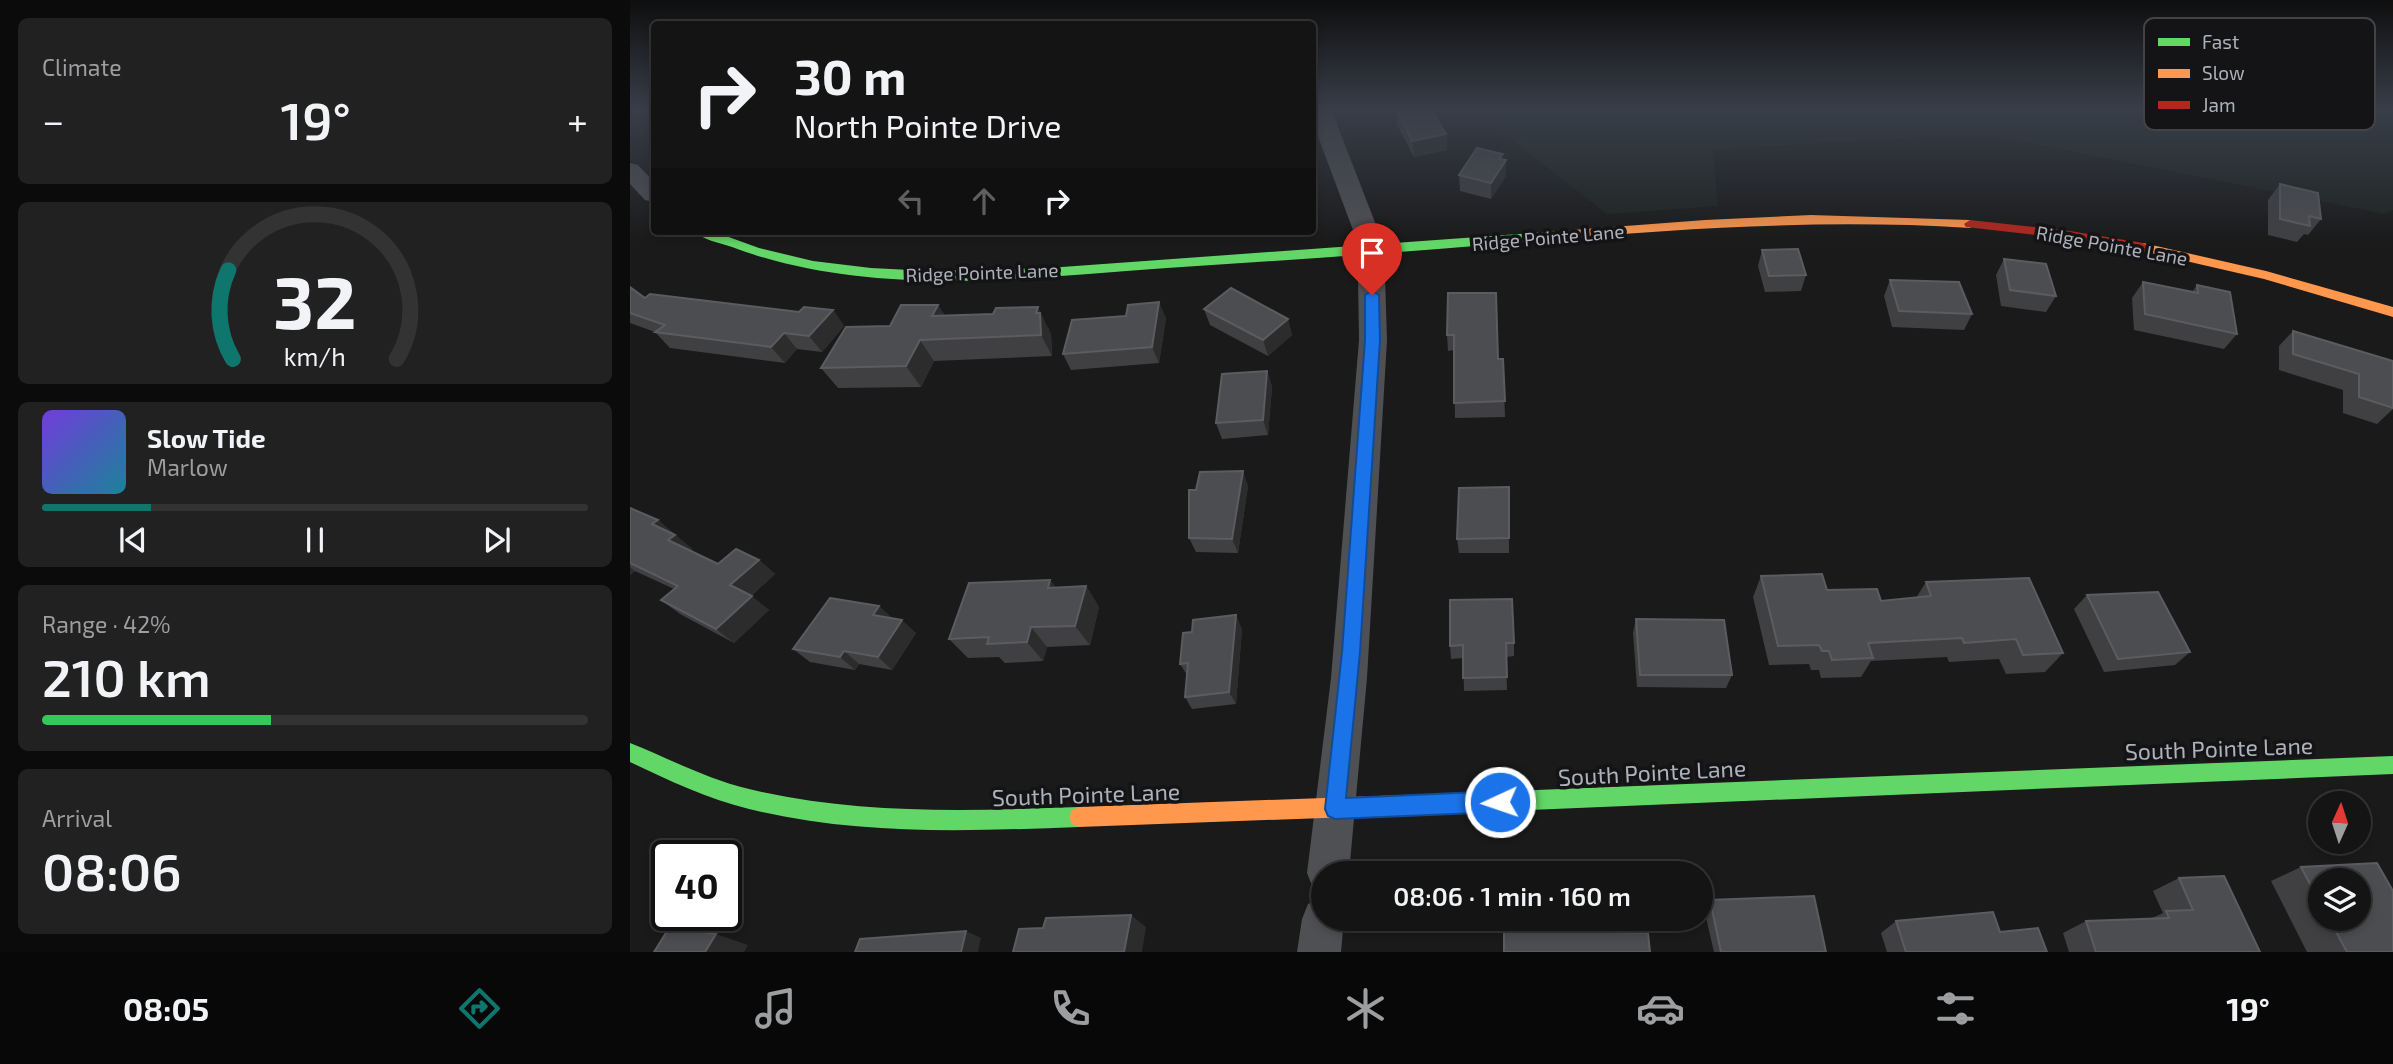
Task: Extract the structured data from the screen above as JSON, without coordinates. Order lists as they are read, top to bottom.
{
  "streets": {
    "street": ["Ridge Pointe Lane", "South Pointe Lane"]
  },
  "legend": ["Fast", "Slow", "Jam"],
  "north": "top",
  "page": {
    "tile": [
      "Climate",
      ["Range · 42%", "210 km"],
      ["Arrival", "08:06"]
    ],
    "turn": ["30 m", "North Pointe Drive"],
    "heat": ["−", "19°", "+"],
    "song": ["Slow Tide", "Marlow"],
    "limit": "40",
    "trip": "08:06 · 1 min · 160 m",
    "tabs": ["08:05", "19°"],
    "gauge": ["32", "km/h"]
  }
}
